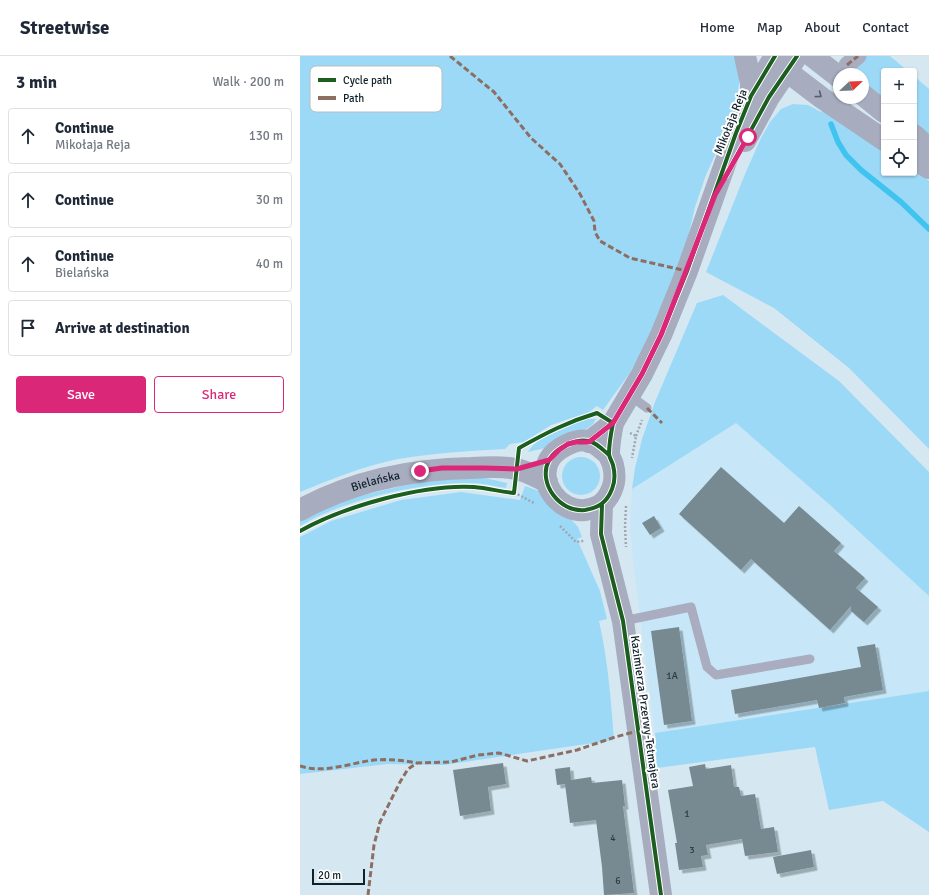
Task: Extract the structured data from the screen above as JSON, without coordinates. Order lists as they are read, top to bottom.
{
  "streets": {
    "street": ["Mikołaja Reja", "Bielańska", "Kazimierza Przerwy-Tetmajera"]
  },
  "crossings": [
    ["Mikołaja Reja", "Bielańska"]
  ],
  "house_numbers": [
    "1A",
    "1",
    "4",
    "3",
    "6"
  ],
  "legend": ["Cycle path", "Path"],
  "scale_bar": "20 m",
  "north": "top right",
  "page": {
    "header": "Streetwise",
    "nav": [
      "Home",
      "Map",
      "About",
      "Contact"
    ],
    "heading": ["3 min", "Walk · 200 m"],
    "map_buttons": ["+", "−"],
    "list": [
      ["Continue", "Mikołaja Reja", "130 m"],
      ["Continue", "30 m"],
      ["Continue", "Bielańska", "40 m"],
      "Arrive at destination"
    ],
    "buttons": ["Save", "Share"],
    "scale": "20 m"
  }
}
